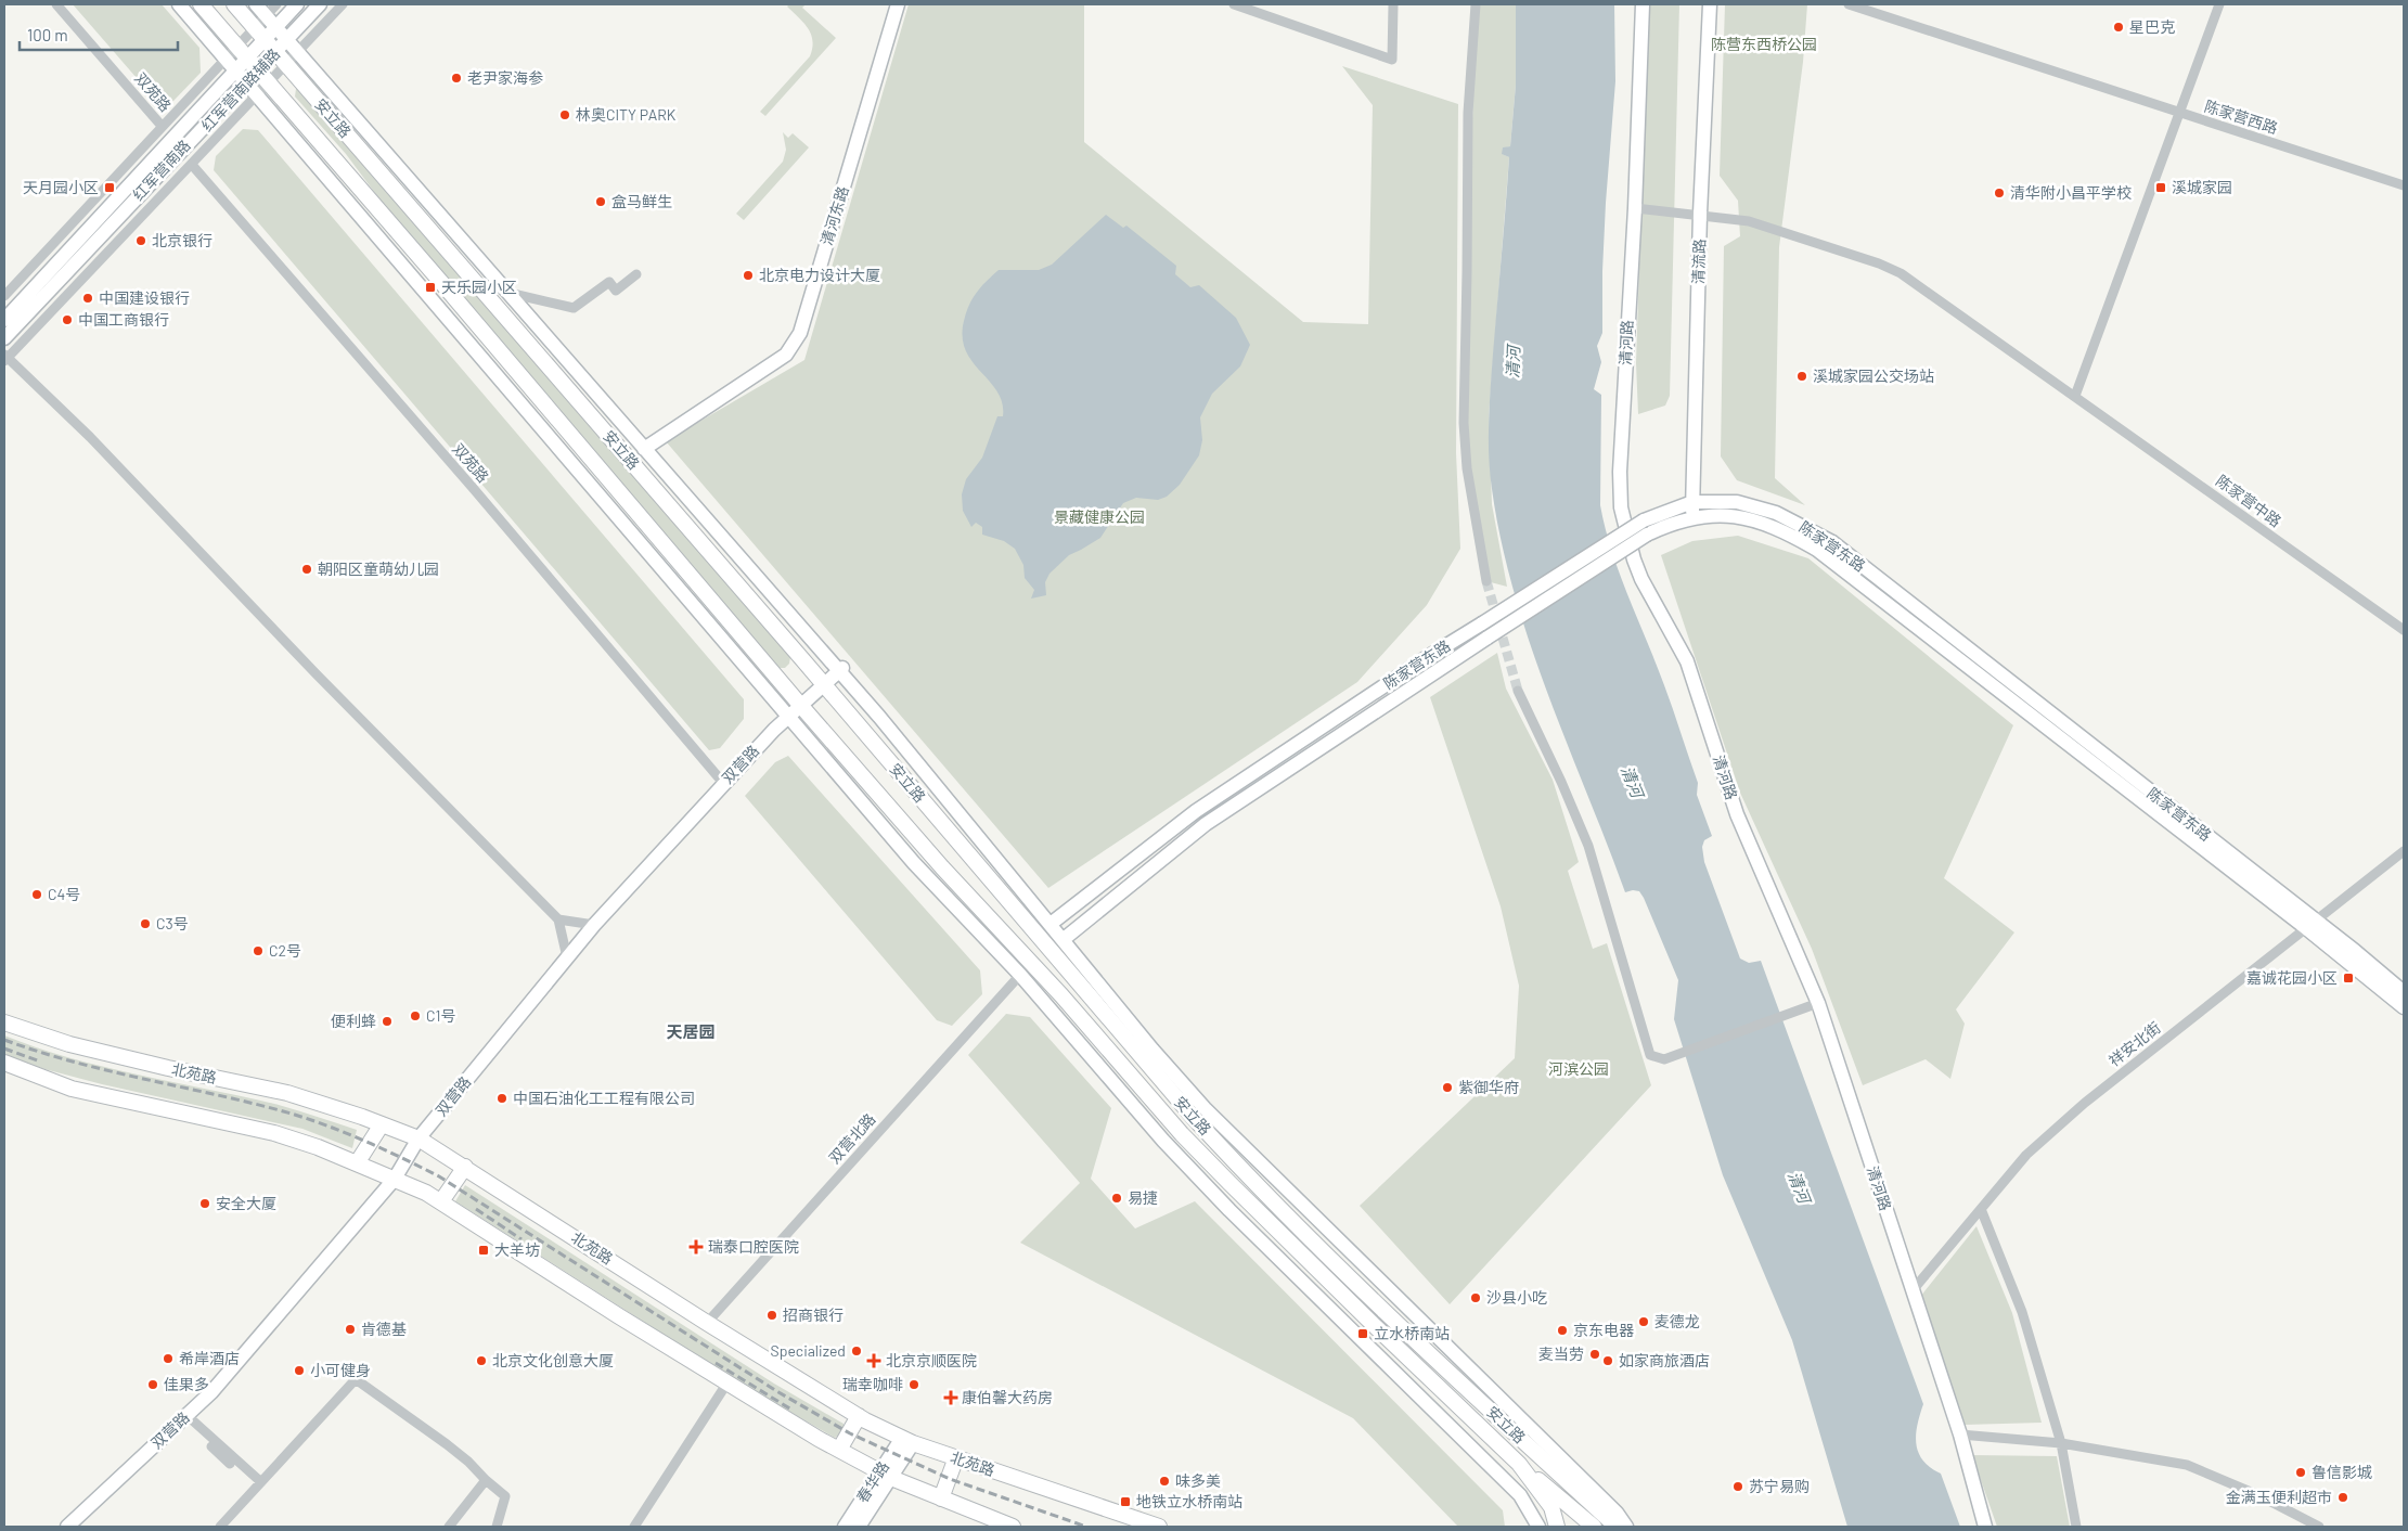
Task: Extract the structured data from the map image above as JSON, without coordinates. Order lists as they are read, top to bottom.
{
  "streets": {
    "main road": ["安立路", "北苑路"],
    "street": [
      "红军营南路辅路",
      "双苑路",
      "陈家营西路",
      "红军营南路",
      "清河东路",
      "清流路",
      "清河路",
      "陈家营中路",
      "陈家营东路",
      "双营路",
      "祥安北街",
      "双营北路",
      "春华路"
    ]
  },
  "crossings": [
    ["红军营南路辅路", "双苑路"],
    ["红军营南路辅路", "安立路"],
    ["双苑路", "双营路"],
    ["安立路", "红军营南路"],
    ["安立路", "清河东路"],
    ["安立路", "陈家营东路"],
    ["安立路", "双营路"],
    ["清流路", "陈家营中路"],
    ["清流路", "陈家营东路"],
    ["清河路", "陈家营中路"],
    ["清河路", "祥安北街"],
    ["陈家营东路", "祥安北街"],
    ["双营路", "北苑路"],
    ["北苑路", "双营北路"],
    ["北苑路", "春华路"]
  ],
  "districts": ["天居园"],
  "water": ["清河"],
  "parks": ["陈营东西桥公园", "景藏健康公园", "河滨公园"],
  "places": {
    "other": [
      "星巴克",
      "老尹家海参",
      "林奥CITY PARK",
      "清华附小昌平学校",
      "盒马鲜生",
      "北京银行",
      "北京电力设计大厦",
      "中国建设银行",
      "中国工商银行",
      "溪城家园公交场站",
      "朝阳区童萌幼儿园",
      "C4号",
      "C3号",
      "C2号",
      "C1号",
      "便利蜂",
      "紫御华府",
      "中国石油化工工程有限公司",
      "易捷",
      "安全大厦",
      "沙县小吃",
      "招商银行",
      "麦德龙",
      "肯德基",
      "京东电器",
      "Specialized",
      "麦当劳",
      "希岸酒店",
      "北京文化创意大厦",
      "如家商旅酒店",
      "小可健身",
      "佳果多",
      "瑞幸咖啡",
      "鲁信影城",
      "味多美",
      "苏宁易购",
      "金满玉便利超市"
    ],
    "transit": [
      "天月园小区",
      "溪城家园",
      "天乐园小区",
      "嘉诚花园小区",
      "大羊坊",
      "立水桥南站",
      "地铁立水桥南站"
    ],
    "health": ["瑞泰口腔医院", "北京京顺医院", "康伯馨大药房"]
  },
  "scale_bar": "100 m"
}
